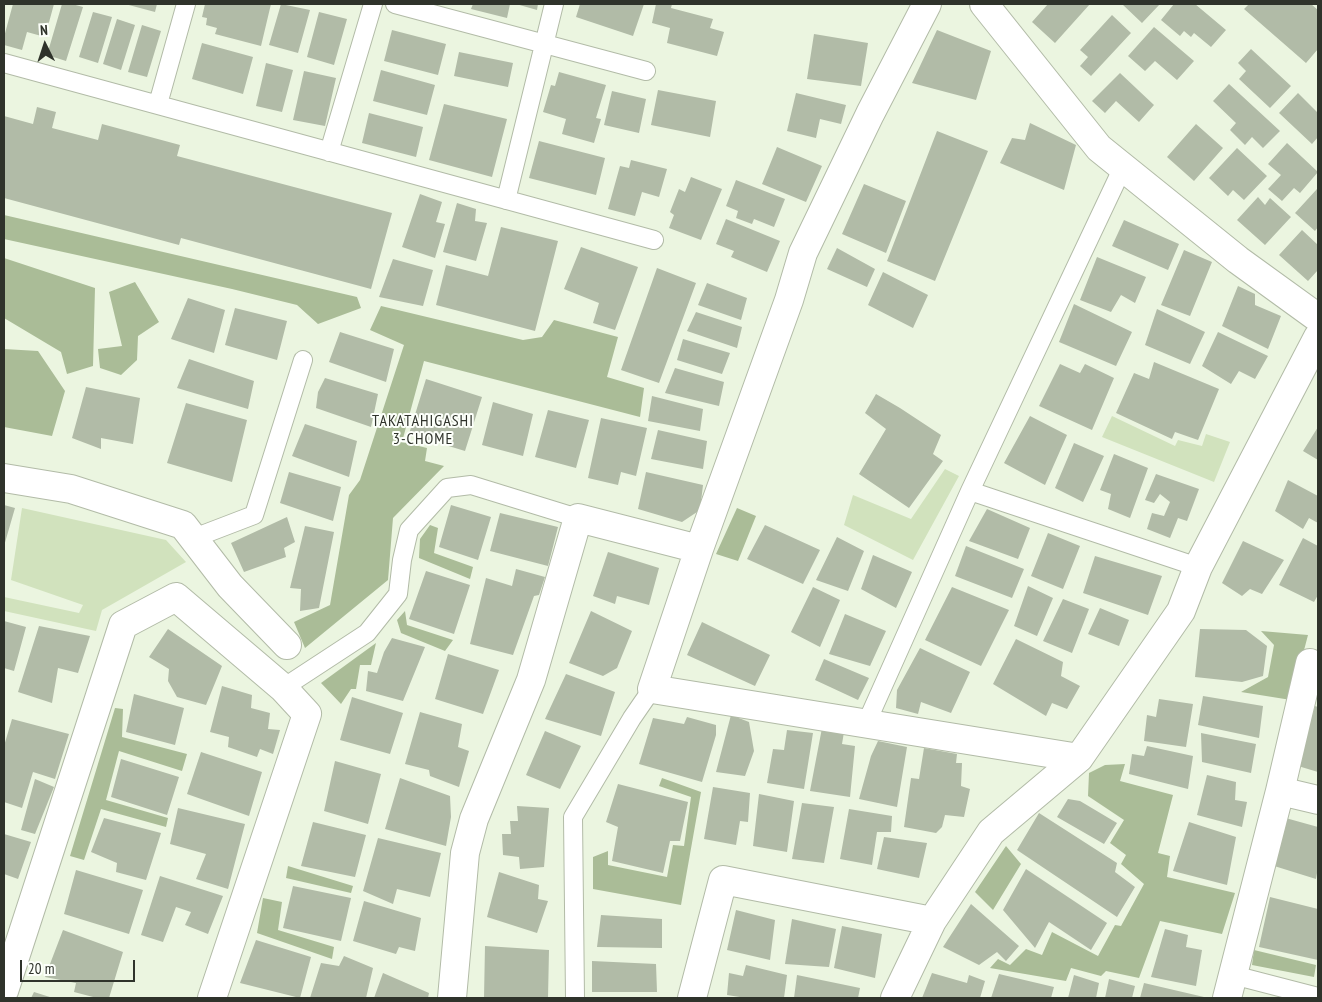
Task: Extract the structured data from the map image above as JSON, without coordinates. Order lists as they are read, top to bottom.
{
  "districts": ["TAKATAHIGASHI 3-CHOME"],
  "scale_bar": "20 m",
  "north": "top"
}
